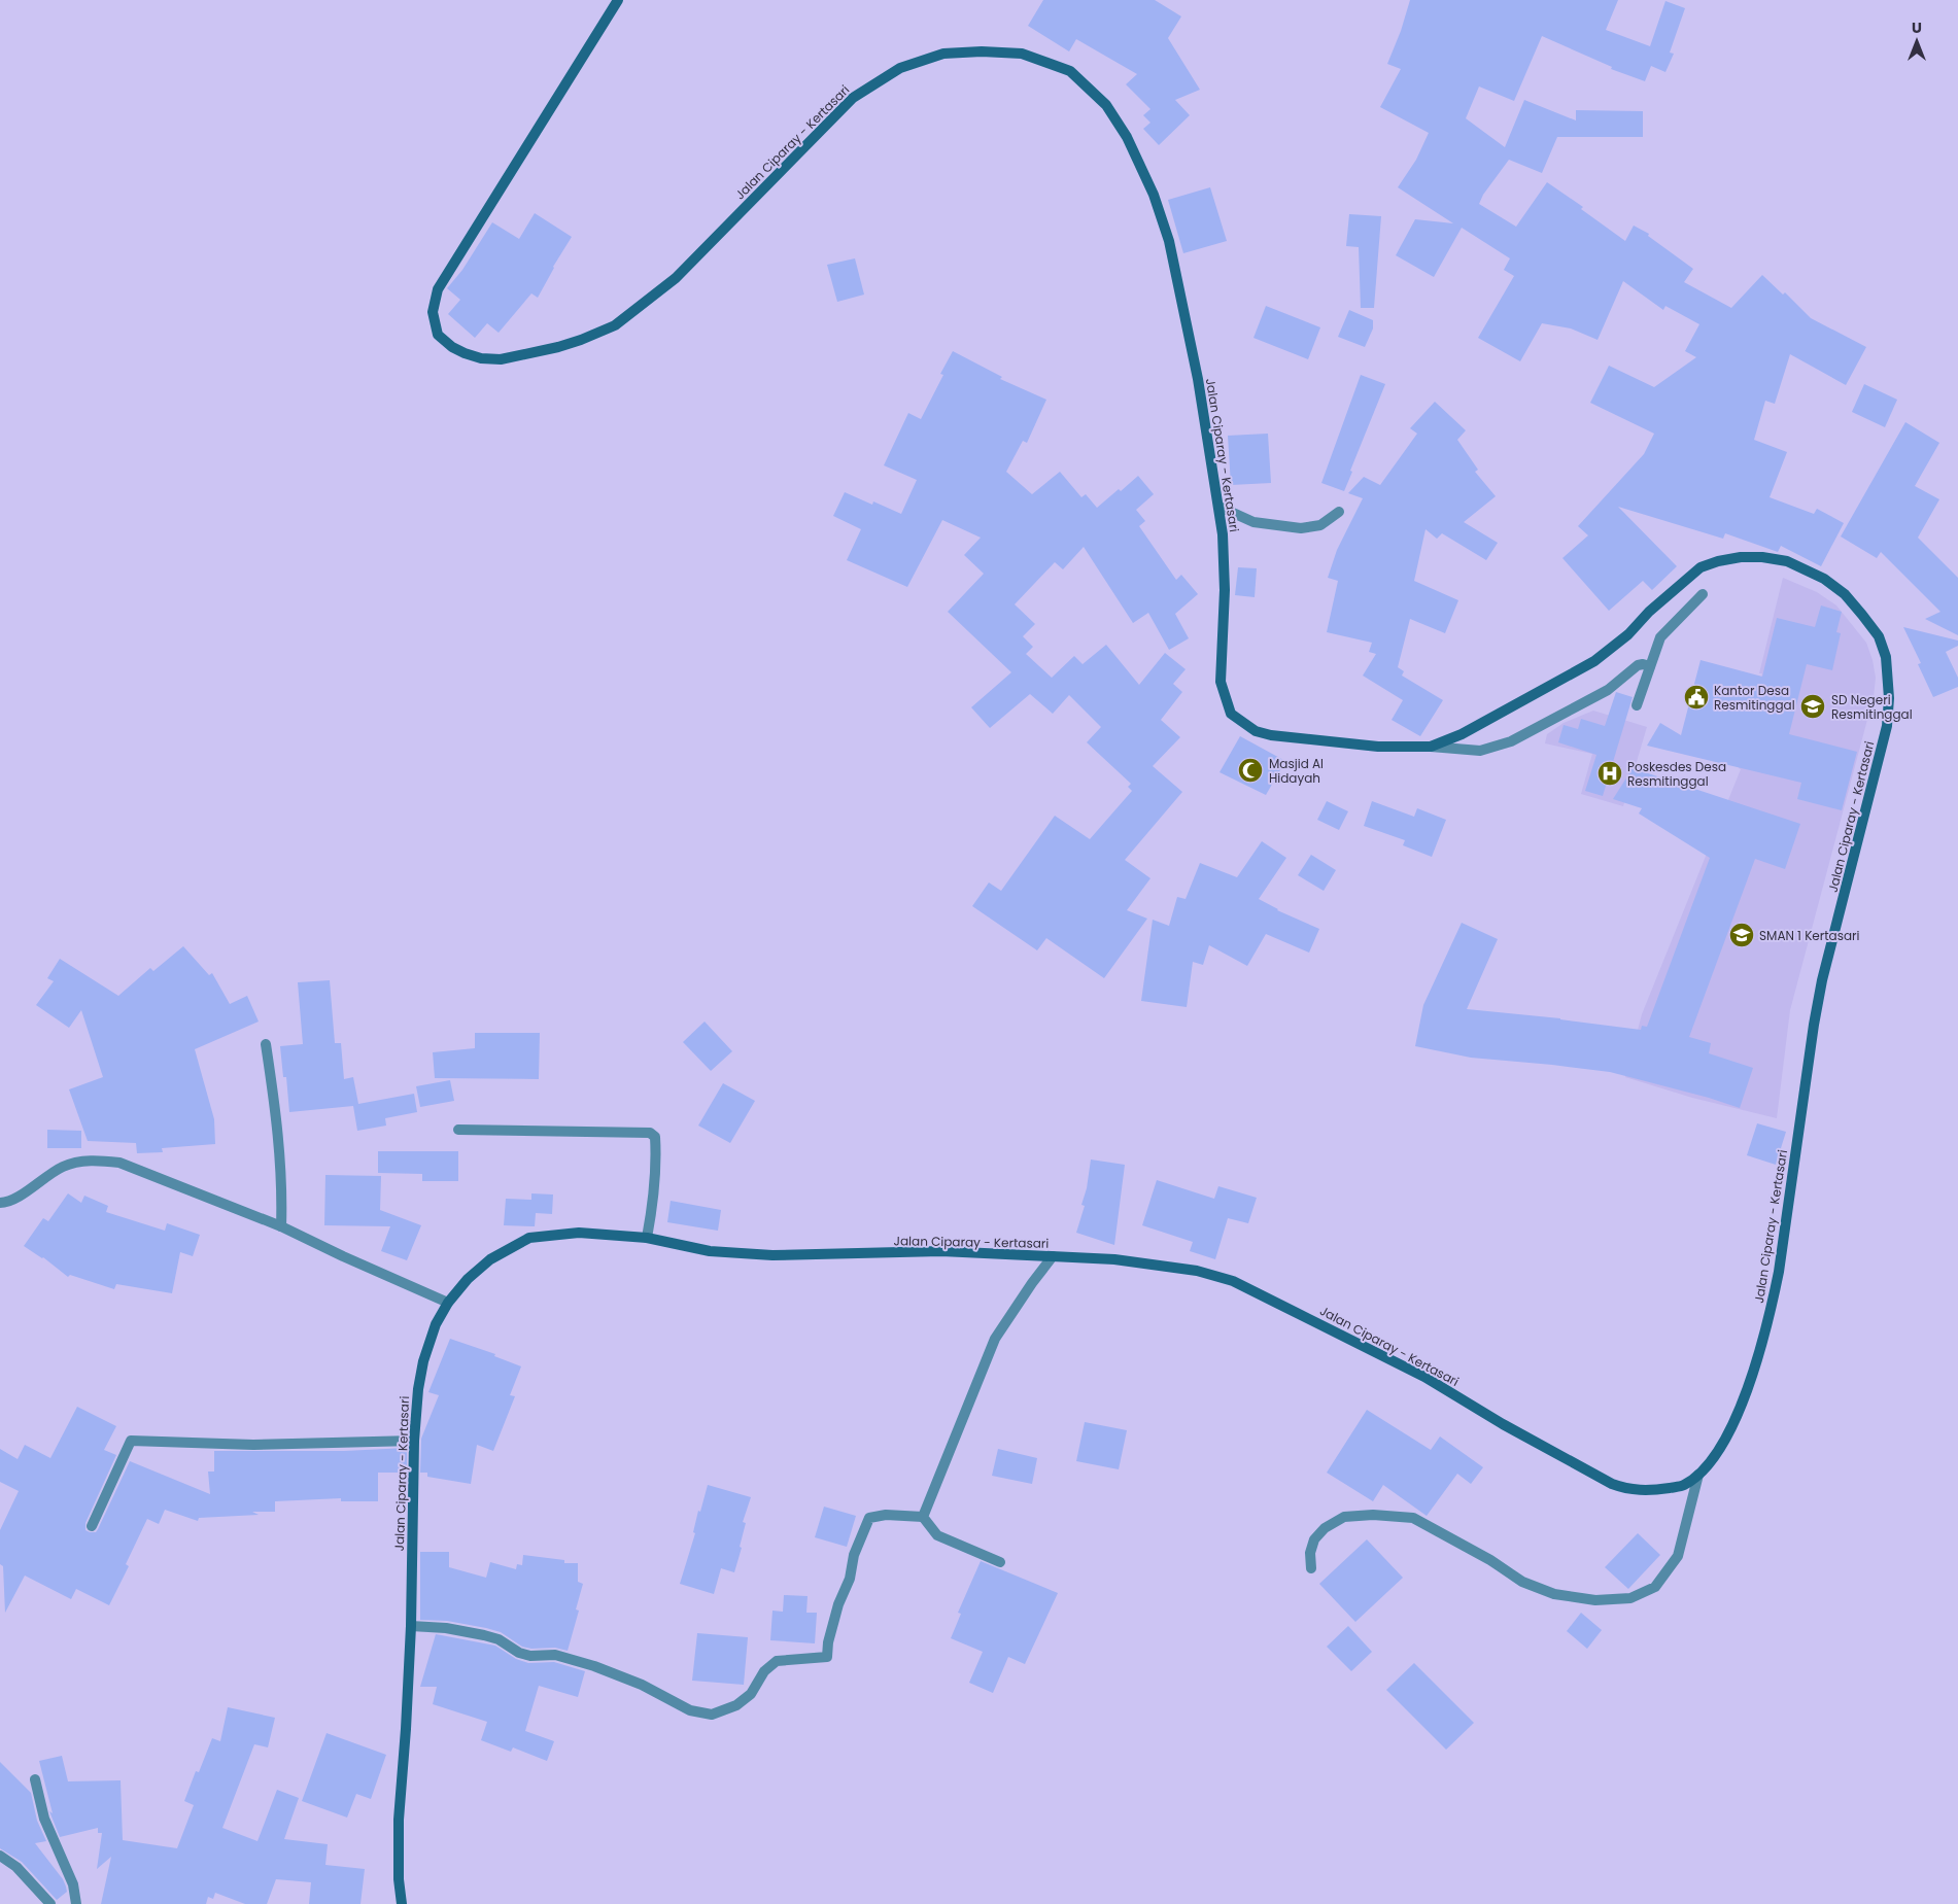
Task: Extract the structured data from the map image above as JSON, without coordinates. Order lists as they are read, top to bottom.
{
  "streets": {
    "main road": ["Jalan Ciparay - Kertasari"]
  },
  "places": {
    "public building": ["Kantor Desa Resmitinggal"],
    "school or university": ["SD Negeri Resmitinggal", "SMAN 1 Kertasari"],
    "mosque": ["Masjid Al Hidayah"],
    "hospital": ["Poskesdes Desa Resmitinggal"]
  },
  "north": "top"
}
